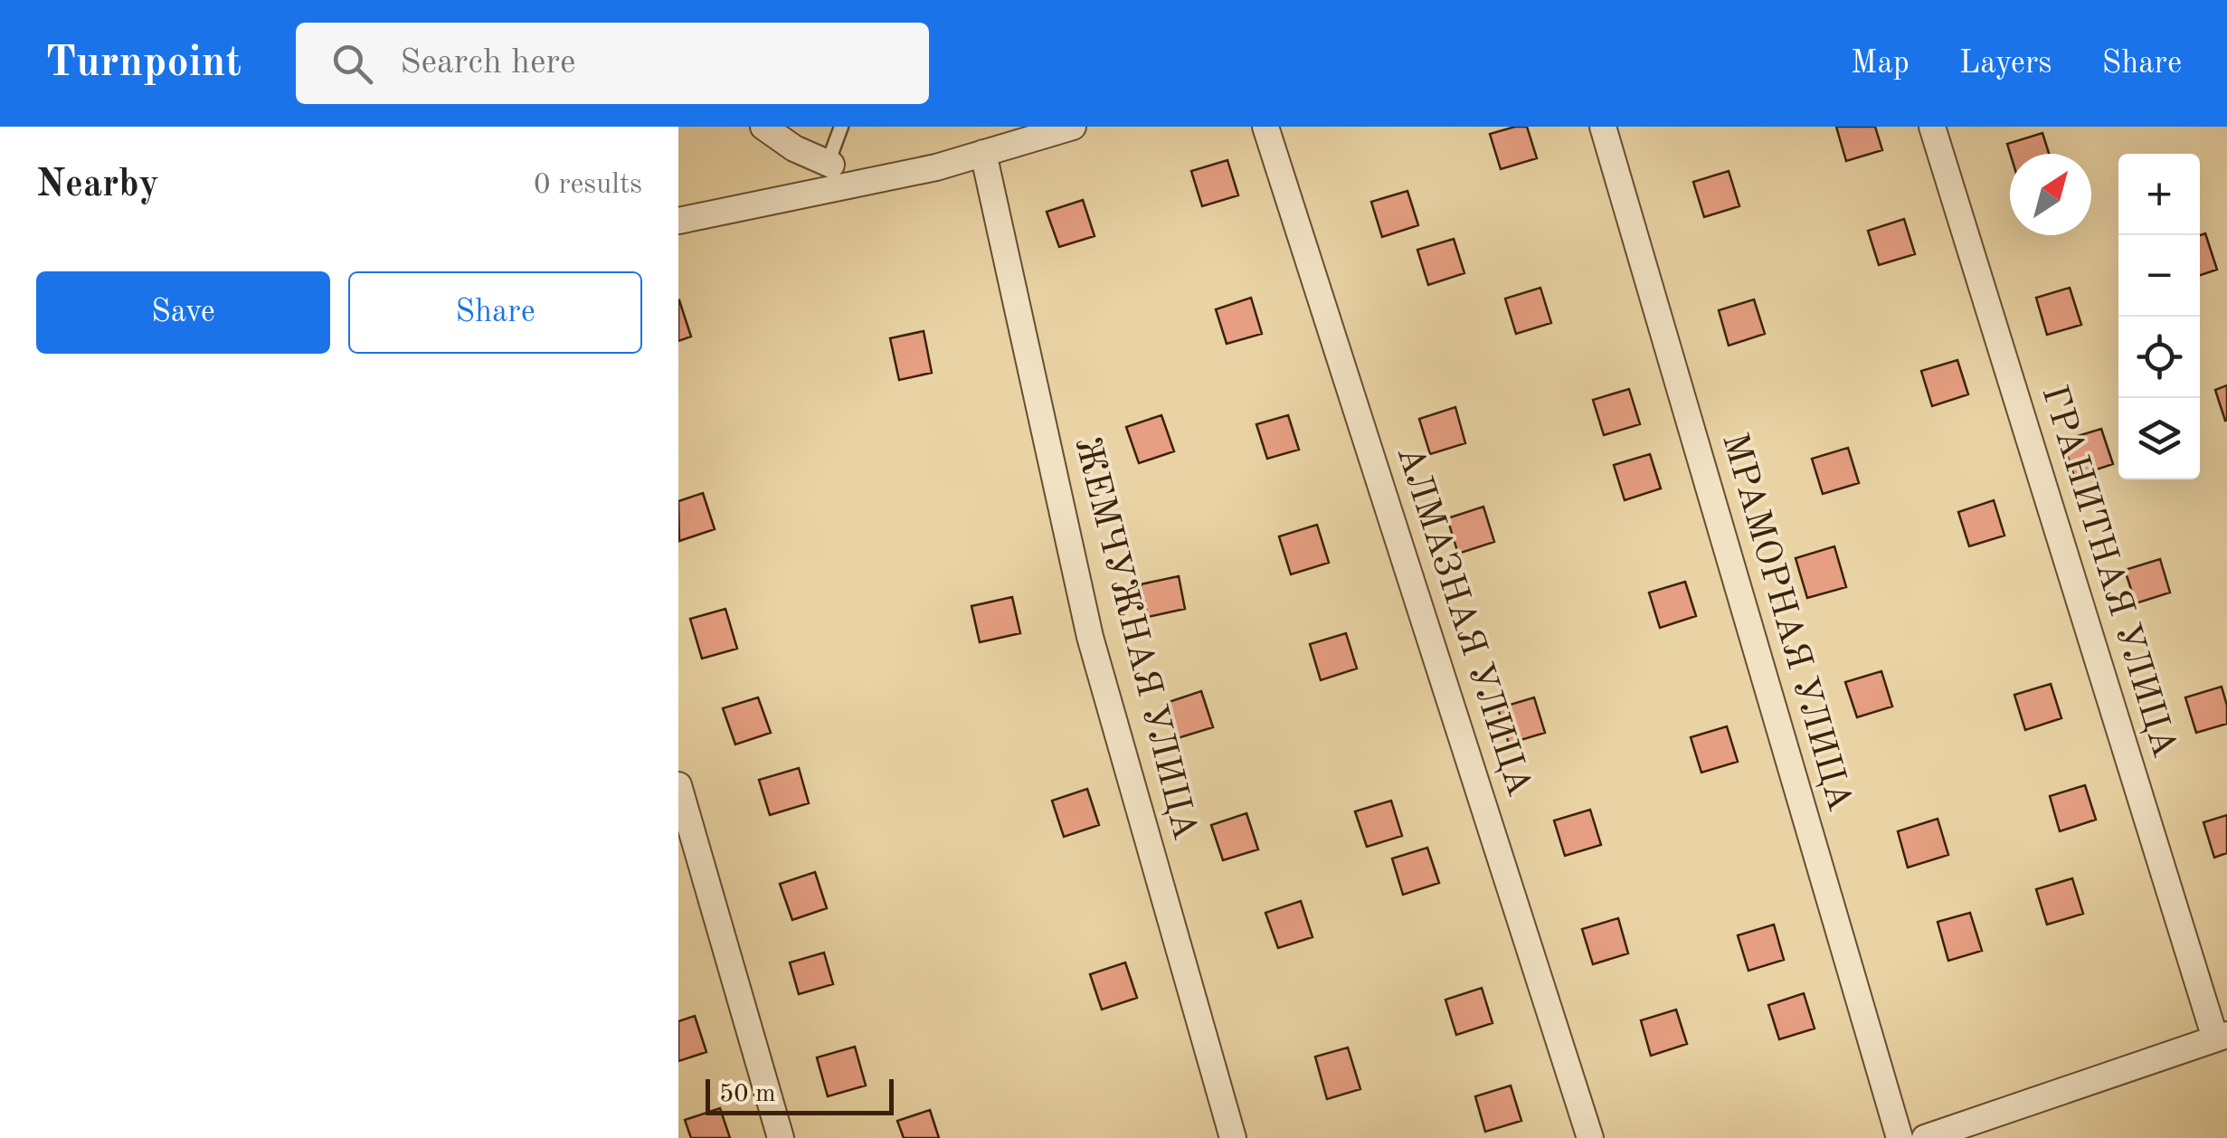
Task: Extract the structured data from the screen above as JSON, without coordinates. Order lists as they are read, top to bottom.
{
  "streets": {
    "street": [
      "ГРАНИТНАЯ УЛИЦА",
      "АЛМАЗНАЯ УЛИЦА",
      "МРАМОРНАЯ УЛИЦА",
      "ЖЕМЧУЖНАЯ УЛИЦА"
    ]
  },
  "scale_bar": "50 m",
  "north": "top right",
  "page": {
    "header": "Turnpoint",
    "search": "Search here",
    "nav": ["Map", "Layers", "Share"],
    "heading": ["Nearby", "0 results"],
    "map_buttons": ["+", "−"],
    "buttons": ["Save", "Share"],
    "scale": "50 m"
  }
}
